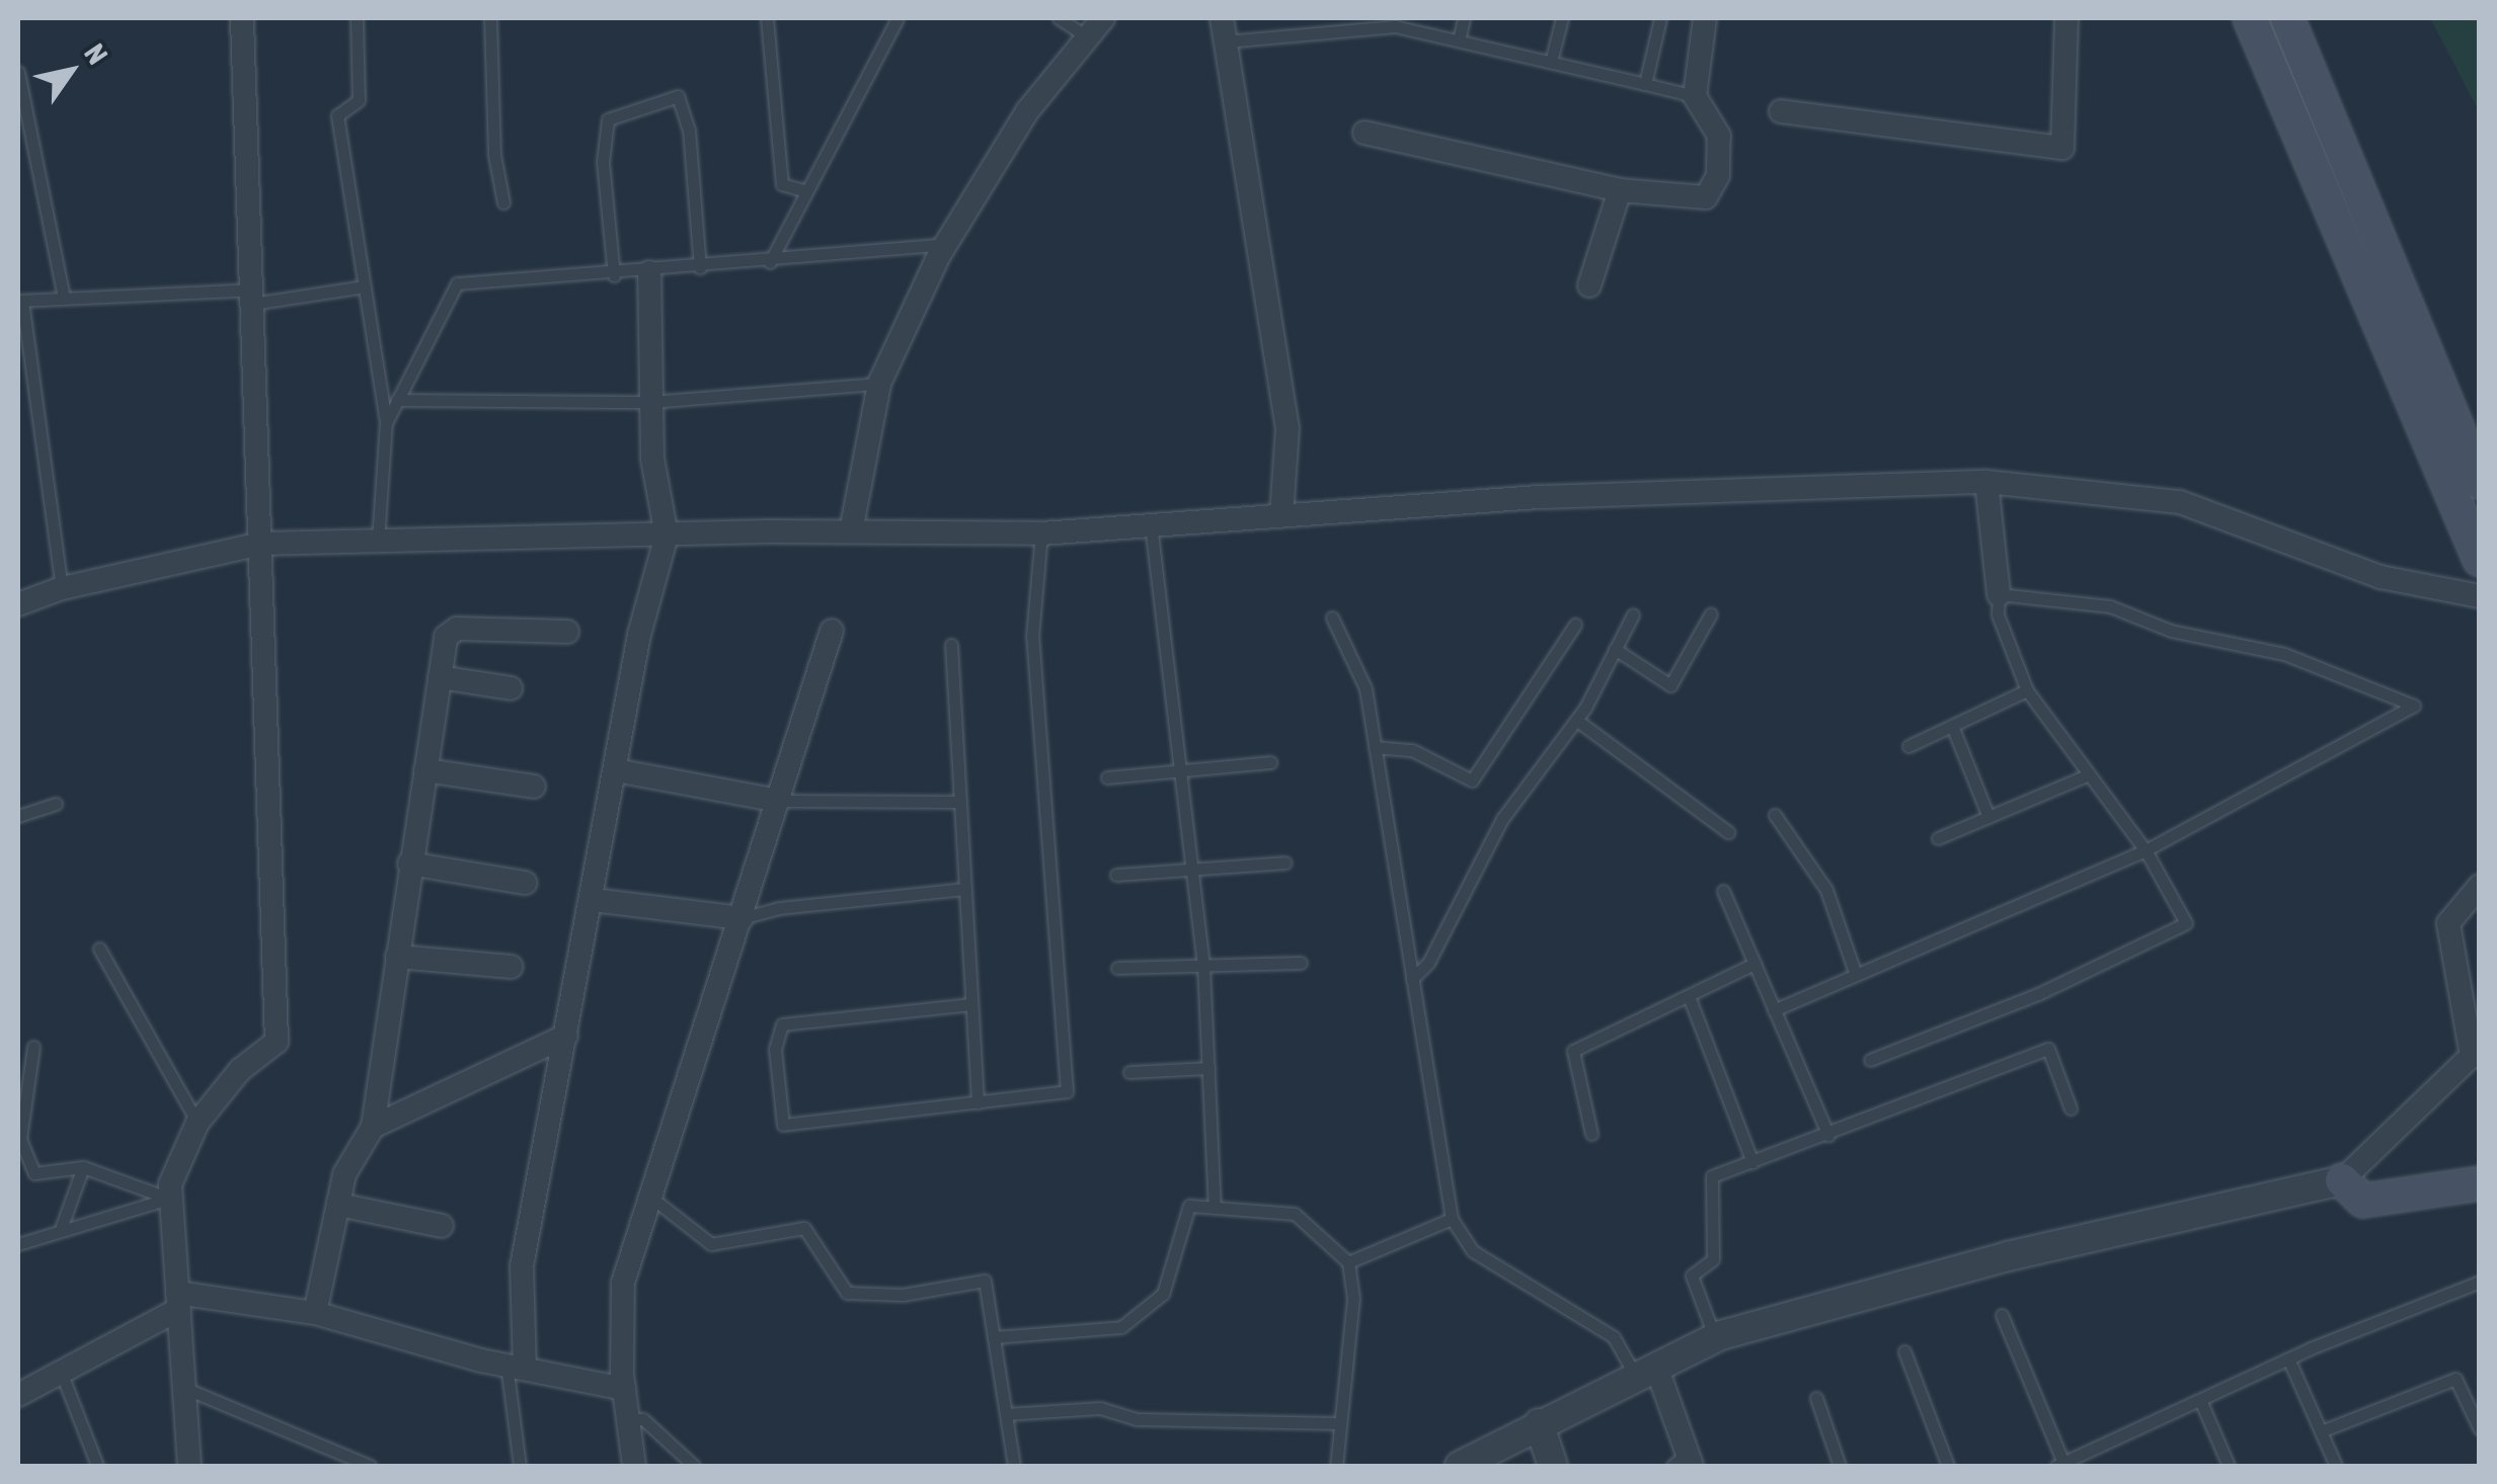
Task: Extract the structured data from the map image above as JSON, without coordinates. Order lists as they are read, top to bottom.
{
  "north": "top right"
}
